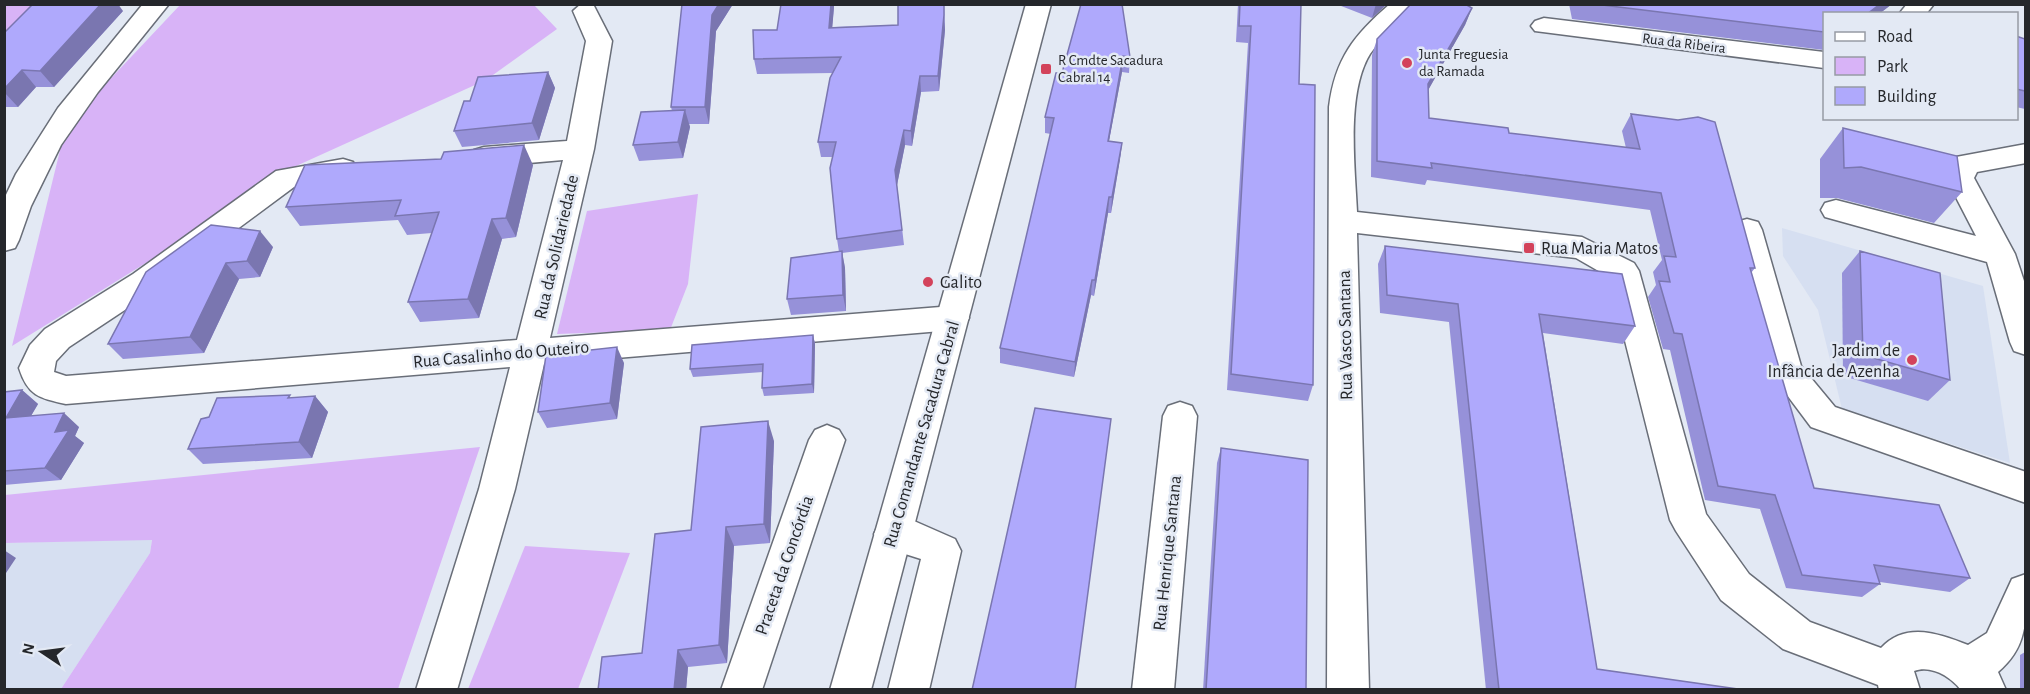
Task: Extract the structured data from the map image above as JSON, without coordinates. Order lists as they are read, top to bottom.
{
  "streets": {
    "street": [
      "Rua da Ribeira",
      "Rua da Solidariedade",
      "Rua Vasco Santana",
      "Rua Casalinho do Outeiro",
      "Rua Comandante Sacadura Cabral",
      "Rua Henrique Santana",
      "Praceta da Concórdia"
    ]
  },
  "crossings": [
    ["Rua da Solidariedade", "Rua Casalinho do Outeiro"],
    ["Rua Casalinho do Outeiro", "Rua Comandante Sacadura Cabral"]
  ],
  "places": {
    "other": ["Junta Freguesia da Ramada", "Galito", "Jardim de Infância de Azenha"],
    "transit": ["R Cmdte Sacadura Cabral 14", "Rua Maria Matos"]
  },
  "legend": ["Road", "Park", "Building"],
  "north": "left"
}
